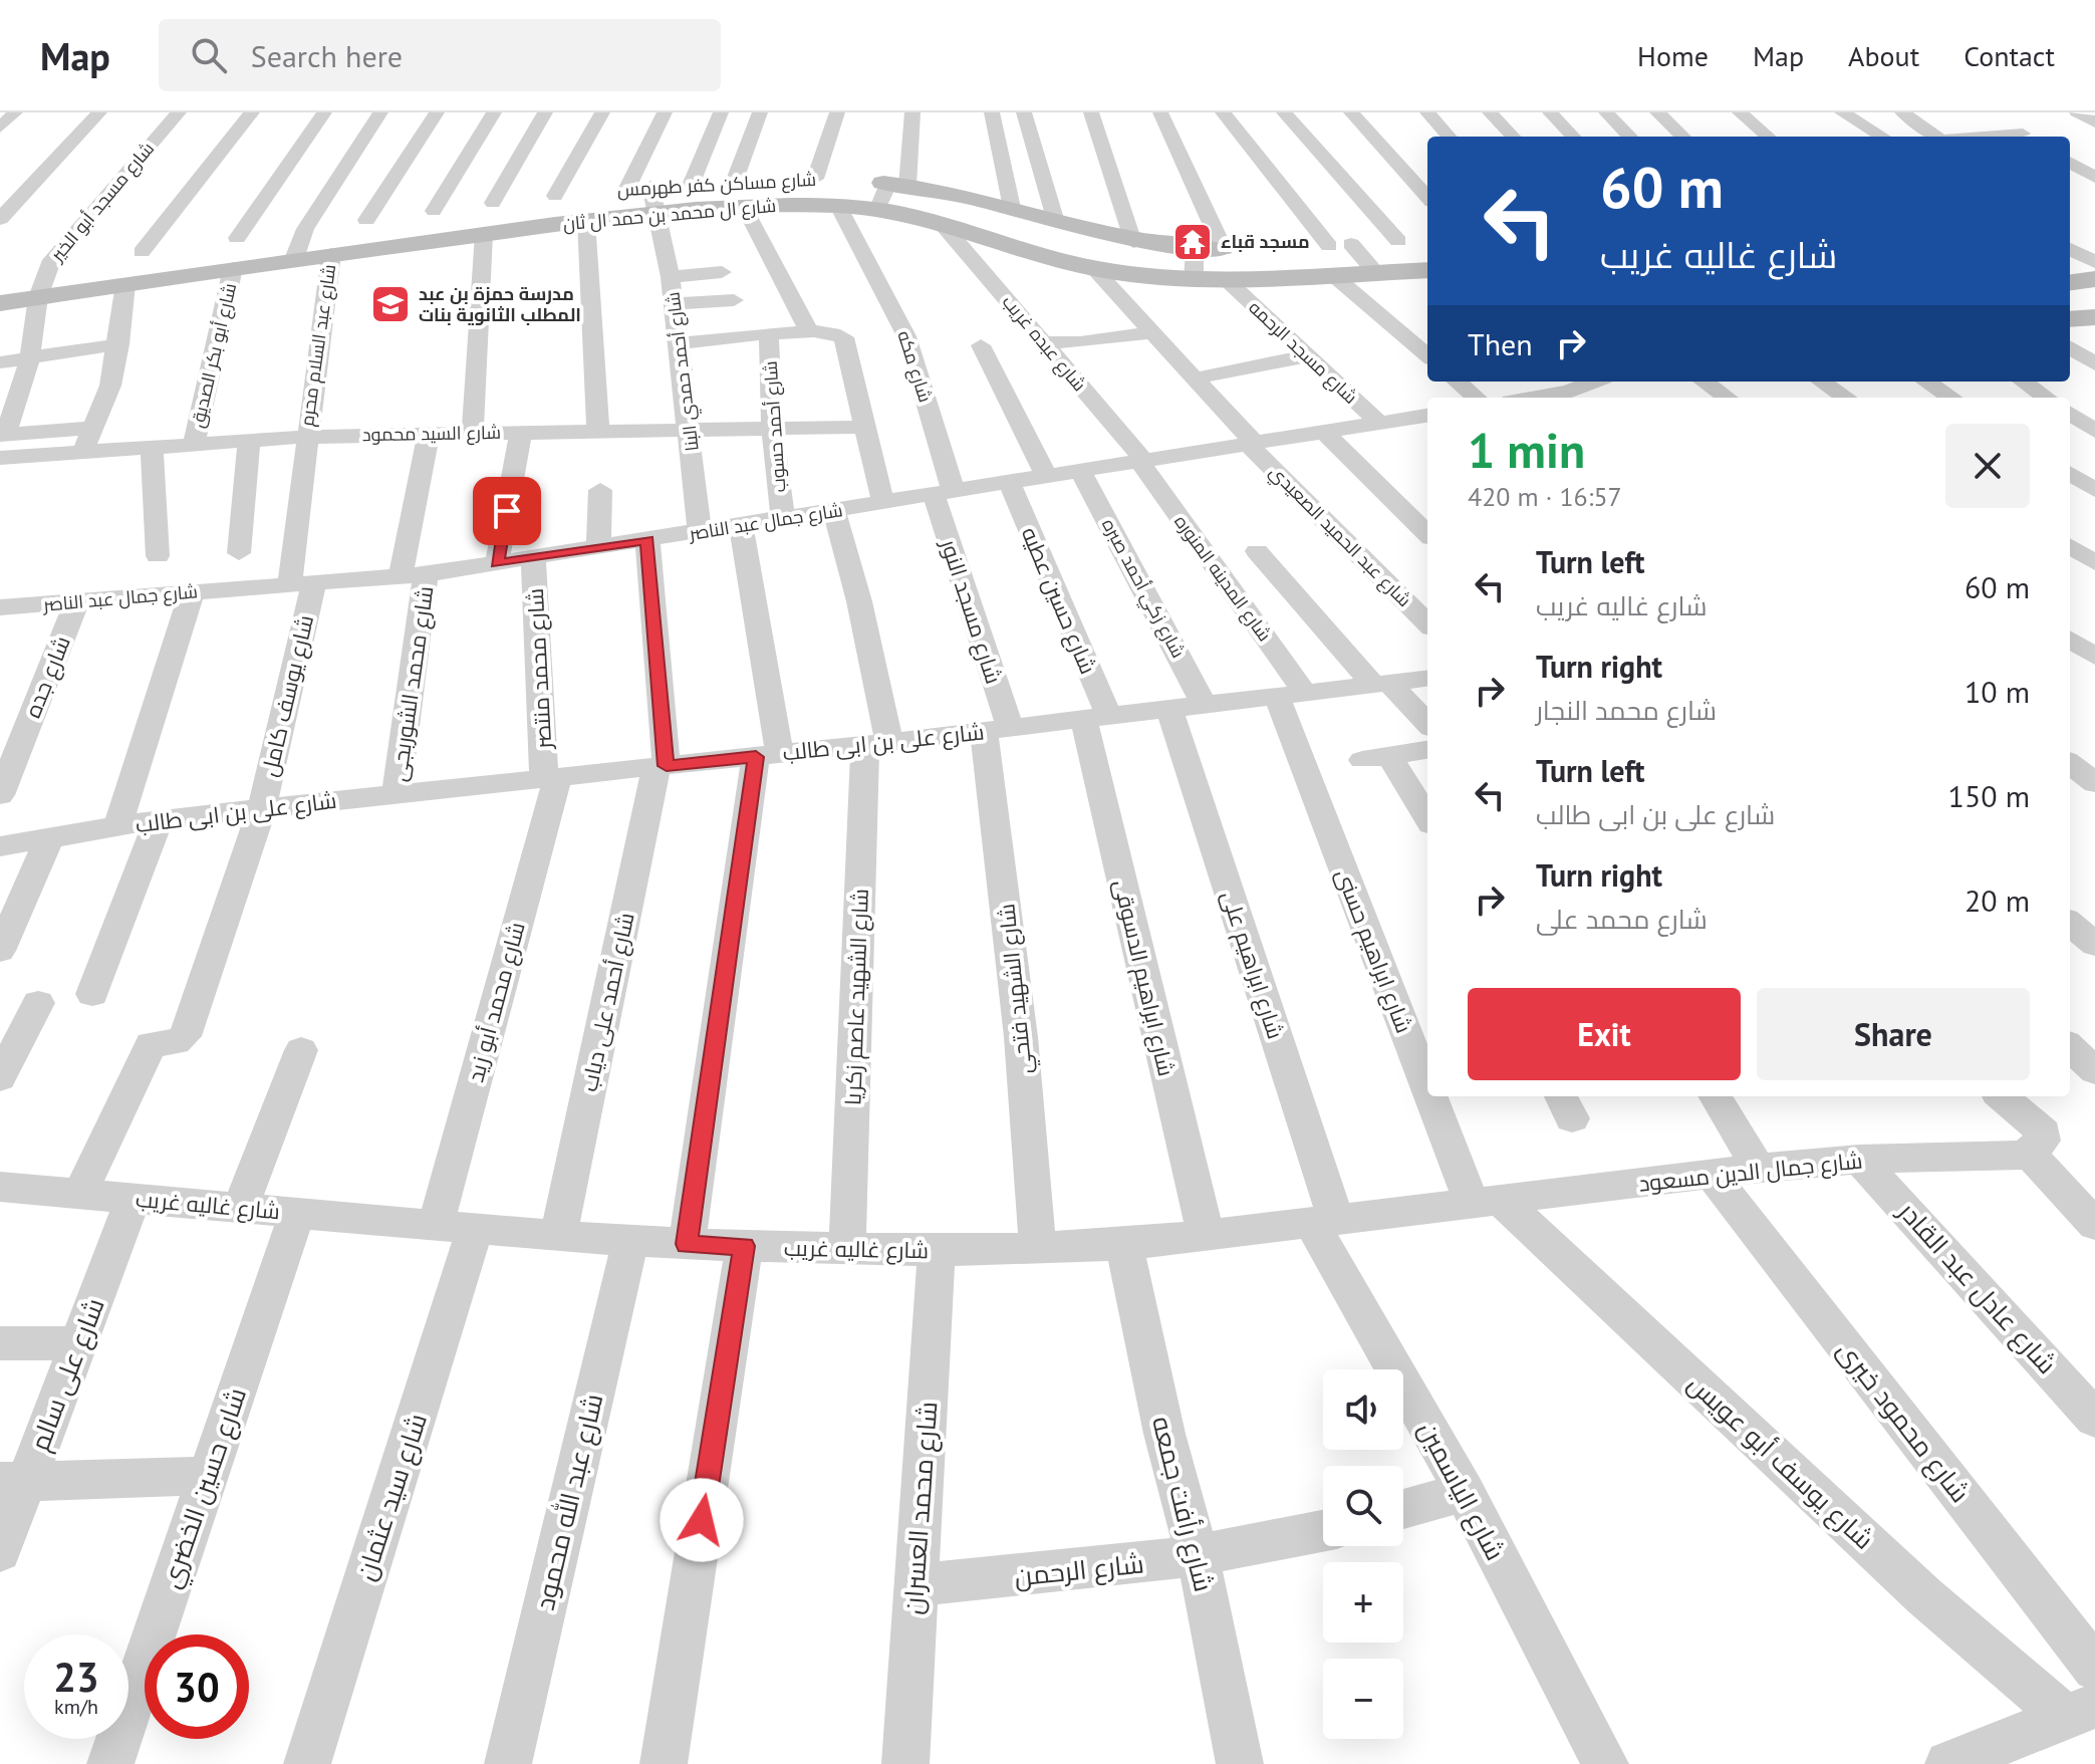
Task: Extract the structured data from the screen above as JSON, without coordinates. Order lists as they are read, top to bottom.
{
  "streets": {
    "street": [
      "شارع مساكن كفر طهرمس",
      "شارع مسجد أبو الخير",
      "شارع ال محمد بن حمد ال ثان",
      "شارع عبده غريب",
      "شارع عبد السلام محرم",
      "شارع مسجد الرحمه",
      "شارع أبو بكر الصديق",
      "شارع مكه",
      "شارع أحمد حمدي البنا",
      "شارع أحمد حسوب",
      "شارع السيد محمود",
      "شارع جمال عبد الناصر",
      "شارع عبد الحميد الصعيدي",
      "شارع المدينه المنوره",
      "شارع زكي أحمد صبره",
      "شارع حسين عطيه",
      "شارع مسجد النور",
      "شارع محمد منتصر",
      "شارع جده",
      "شارع محمد الشوربجى",
      "شارع يوسف كامل",
      "شارع على بن ابى طالب",
      "شارع ابراهيم حسنى",
      "شارع ابراهيم على",
      "شارع ابراهيم الدسوقى",
      "شارع الشهيد فتحي",
      "شارع الشهيد عاصم زكريا",
      "شارع محمد أبو زيد",
      "شارع أحمد على دياب",
      "شارع جمال الدين مسعود",
      "شارع غاليه غريب",
      "شارع عادل عبد القادر",
      "شارع على سالم",
      "شارع محمود خيرى",
      "شارع يوسف أبو عويس",
      "شارع حسين الخضري",
      "شارع الياسمين",
      "شارع سيد عثمان",
      "شارع عبد الله محمود",
      "شارع رأفت جمعه",
      "شارع محمد العسران",
      "شارع الرحمن"
    ]
  },
  "crossings": [
    ["شارع مساكن كفر طهرمس", "شارع ال محمد بن حمد ال ثان"],
    ["شارع مساكن كفر طهرمس", "شارع مكه"],
    ["شارع مساكن كفر طهرمس", "شارع أحمد حمدي البنا"],
    ["شارع مسجد أبو الخير", "شارع ال محمد بن حمد ال ثان"],
    ["شارع ال محمد بن حمد ال ثان", "شارع عبده غريب"],
    ["شارع ال محمد بن حمد ال ثان", "شارع عبد السلام محرم"],
    ["شارع ال محمد بن حمد ال ثان", "شارع مسجد الرحمه"],
    ["شارع ال محمد بن حمد ال ثان", "شارع أبو بكر الصديق"],
    ["شارع ال محمد بن حمد ال ثان", "شارع مكه"],
    ["شارع ال محمد بن حمد ال ثان", "شارع أحمد حمدي البنا"],
    ["شارع ال محمد بن حمد ال ثان", "شارع عبد الحميد الصعيدي"],
    ["شارع عبده غريب", "شارع جمال عبد الناصر"],
    ["شارع عبده غريب", "شارع المدينه المنوره"],
    ["شارع عبد السلام محرم", "شارع السيد محمود"],
    ["شارع عبد السلام محرم", "شارع جمال عبد الناصر"],
    ["شارع عبد السلام محرم", "شارع يوسف كامل"],
    ["شارع مسجد الرحمه", "شارع جمال عبد الناصر"],
    ["شارع أبو بكر الصديق", "شارع السيد محمود"],
    ["شارع مكه", "شارع جمال عبد الناصر"],
    ["شارع مكه", "شارع مسجد النور"],
    ["شارع أحمد حمدي البنا", "شارع السيد محمود"],
    ["شارع أحمد حمدي البنا", "شارع جمال عبد الناصر"],
    ["شارع أحمد حسوب", "شارع السيد محمود"],
    ["شارع أحمد حسوب", "شارع جمال عبد الناصر"],
    ["شارع السيد محمود", "شارع محمد الشوربجى"],
    ["شارع جمال عبد الناصر", "شارع عبد الحميد الصعيدي"],
    ["شارع جمال عبد الناصر", "شارع المدينه المنوره"],
    ["شارع جمال عبد الناصر", "شارع زكي أحمد صبره"],
    ["شارع جمال عبد الناصر", "شارع حسين عطيه"],
    ["شارع جمال عبد الناصر", "شارع مسجد النور"],
    ["شارع جمال عبد الناصر", "شارع محمد منتصر"],
    ["شارع جمال عبد الناصر", "شارع جده"],
    ["شارع جمال عبد الناصر", "شارع محمد الشوربجى"],
    ["شارع جمال عبد الناصر", "شارع يوسف كامل"],
    ["شارع جمال عبد الناصر", "شارع الشهيد عاصم زكريا"],
    ["شارع جمال عبد الناصر", "شارع أحمد على دياب"],
    ["شارع المدينه المنوره", "شارع على بن ابى طالب"],
    ["شارع المدينه المنوره", "شارع ابراهيم حسنى"],
    ["شارع زكي أحمد صبره", "شارع على بن ابى طالب"],
    ["شارع حسين عطيه", "شارع على بن ابى طالب"],
    ["شارع حسين عطيه", "شارع ابراهيم الدسوقى"],
    ["شارع مسجد النور", "شارع على بن ابى طالب"],
    ["شارع مسجد النور", "شارع الشهيد فتحي"],
    ["شارع محمد منتصر", "شارع على بن ابى طالب"],
    ["شارع محمد منتصر", "شارع محمد أبو زيد"],
    ["شارع محمد الشوربجى", "شارع على بن ابى طالب"],
    ["شارع يوسف كامل", "شارع على بن ابى طالب"],
    ["شارع يوسف كامل", "شارع غاليه غريب"],
    ["شارع على بن ابى طالب", "شارع ابراهيم حسنى"],
    ["شارع على بن ابى طالب", "شارع ابراهيم على"],
    ["شارع على بن ابى طالب", "شارع ابراهيم الدسوقى"],
    ["شارع على بن ابى طالب", "شارع الشهيد فتحي"],
    ["شارع على بن ابى طالب", "شارع الشهيد عاصم زكريا"],
    ["شارع على بن ابى طالب", "شارع محمد أبو زيد"],
    ["شارع على بن ابى طالب", "شارع أحمد على دياب"],
    ["شارع ابراهيم حسنى", "شارع جمال الدين مسعود"],
    ["شارع ابراهيم حسنى", "شارع غاليه غريب"],
    ["شارع ابراهيم حسنى", "شارع يوسف أبو عويس"],
    ["شارع ابراهيم على", "شارع غاليه غريب"],
    ["شارع ابراهيم على", "شارع الياسمين"],
    ["شارع ابراهيم الدسوقى", "شارع غاليه غريب"],
    ["شارع الشهيد فتحي", "شارع غاليه غريب"],
    ["شارع الشهيد عاصم زكريا", "شارع غاليه غريب"],
    ["شارع محمد أبو زيد", "شارع غاليه غريب"],
    ["شارع محمد أبو زيد", "شارع سيد عثمان"],
    ["شارع أحمد على دياب", "شارع غاليه غريب"],
    ["شارع جمال الدين مسعود", "شارع غاليه غريب"],
    ["شارع جمال الدين مسعود", "شارع عادل عبد القادر"],
    ["شارع جمال الدين مسعود", "شارع محمود خيرى"],
    ["شارع جمال الدين مسعود", "شارع يوسف أبو عويس"],
    ["شارع غاليه غريب", "شارع على سالم"],
    ["شارع غاليه غريب", "شارع يوسف أبو عويس"],
    ["شارع غاليه غريب", "شارع حسين الخضري"],
    ["شارع غاليه غريب", "شارع الياسمين"],
    ["شارع غاليه غريب", "شارع سيد عثمان"],
    ["شارع غاليه غريب", "شارع عبد الله محمود"],
    ["شارع غاليه غريب", "شارع رأفت جمعه"],
    ["شارع غاليه غريب", "شارع محمد العسران"],
    ["شارع محمود خيرى", "شارع يوسف أبو عويس"],
    ["شارع رأفت جمعه", "شارع الرحمن"],
    ["شارع محمد العسران", "شارع الرحمن"]
  ],
  "places": {
    "temple": ["مسجد قباء"],
    "school or university": ["مدرسة حمزة بن عبد المطلب الثانوية بنات"]
  },
  "page": {
    "header": "Map",
    "search": "Search here",
    "nav": [
      "Home",
      "Map",
      "About",
      "Contact"
    ],
    "turn": ["60 m", "شارع غاليه غريب"],
    "then": "Then",
    "heading": ["1 min", "420 m · 16:57"],
    "list": [
      {
        "name": "Turn left",
        "note": "شارع غاليه غريب",
        "value": "60 m"
      },
      {
        "name": "Turn right",
        "note": "شارع محمد النجار",
        "value": "10 m"
      },
      {
        "name": "Turn left",
        "note": "شارع على بن ابى طالب",
        "value": "150 m"
      },
      {
        "name": "Turn right",
        "note": "شارع محمد على",
        "value": "20 m"
      }
    ],
    "buttons": ["Exit", "Share"],
    "map_buttons": ["+", "−"],
    "speed": "23 km/h",
    "limit": "30"
  }
}
